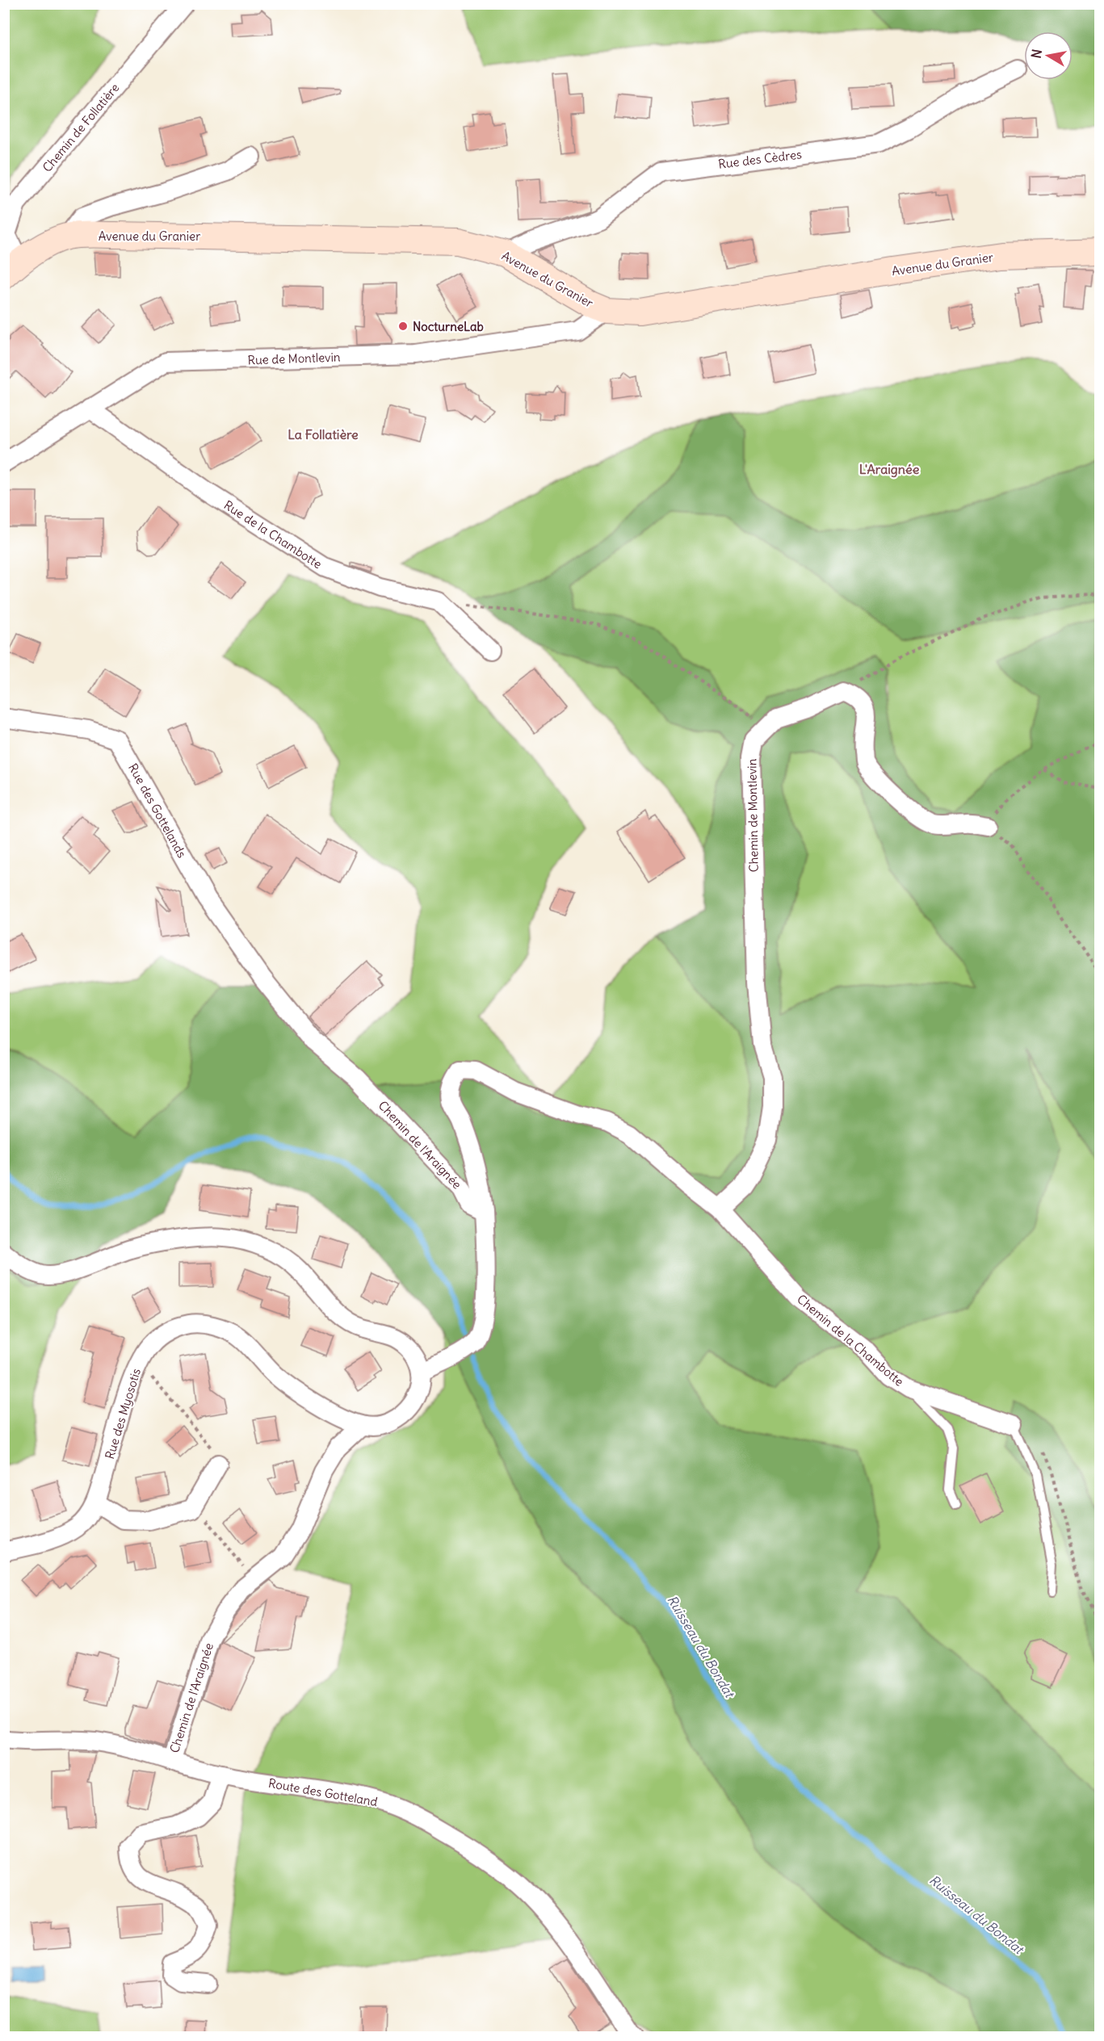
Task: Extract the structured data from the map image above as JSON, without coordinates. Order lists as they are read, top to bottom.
{
  "streets": {
    "main road": ["Avenue du Granier"],
    "street": [
      "Chemin de Follatière",
      "Rue des Cèdres",
      "Rue de Montlevin",
      "Rue de la Chambotte",
      "Rue des Gottelands",
      "Chemin de Montlevin",
      "Chemin de l'Araignée",
      "Chemin de la Chambotte",
      "Rue des Myosotis",
      "Route des Gotteland"
    ]
  },
  "crossings": [
    ["Chemin de Follatière", "Avenue du Granier"],
    ["Rue des Cèdres", "Avenue du Granier"],
    ["Avenue du Granier", "Rue de Montlevin"],
    ["Rue de Montlevin", "Rue de la Chambotte"],
    ["Rue des Gottelands", "Chemin de l'Araignée"],
    ["Chemin de Montlevin", "Chemin de la Chambotte"],
    ["Chemin de l'Araignée", "Chemin de la Chambotte"],
    ["Chemin de l'Araignée", "Rue des Myosotis"],
    ["Chemin de l'Araignée", "Route des Gotteland"]
  ],
  "districts": ["La Follatière", "L'Araignée"],
  "water": ["Ruisseau du Bondat"],
  "places": ["NocturneLab"],
  "north": "left"
}
